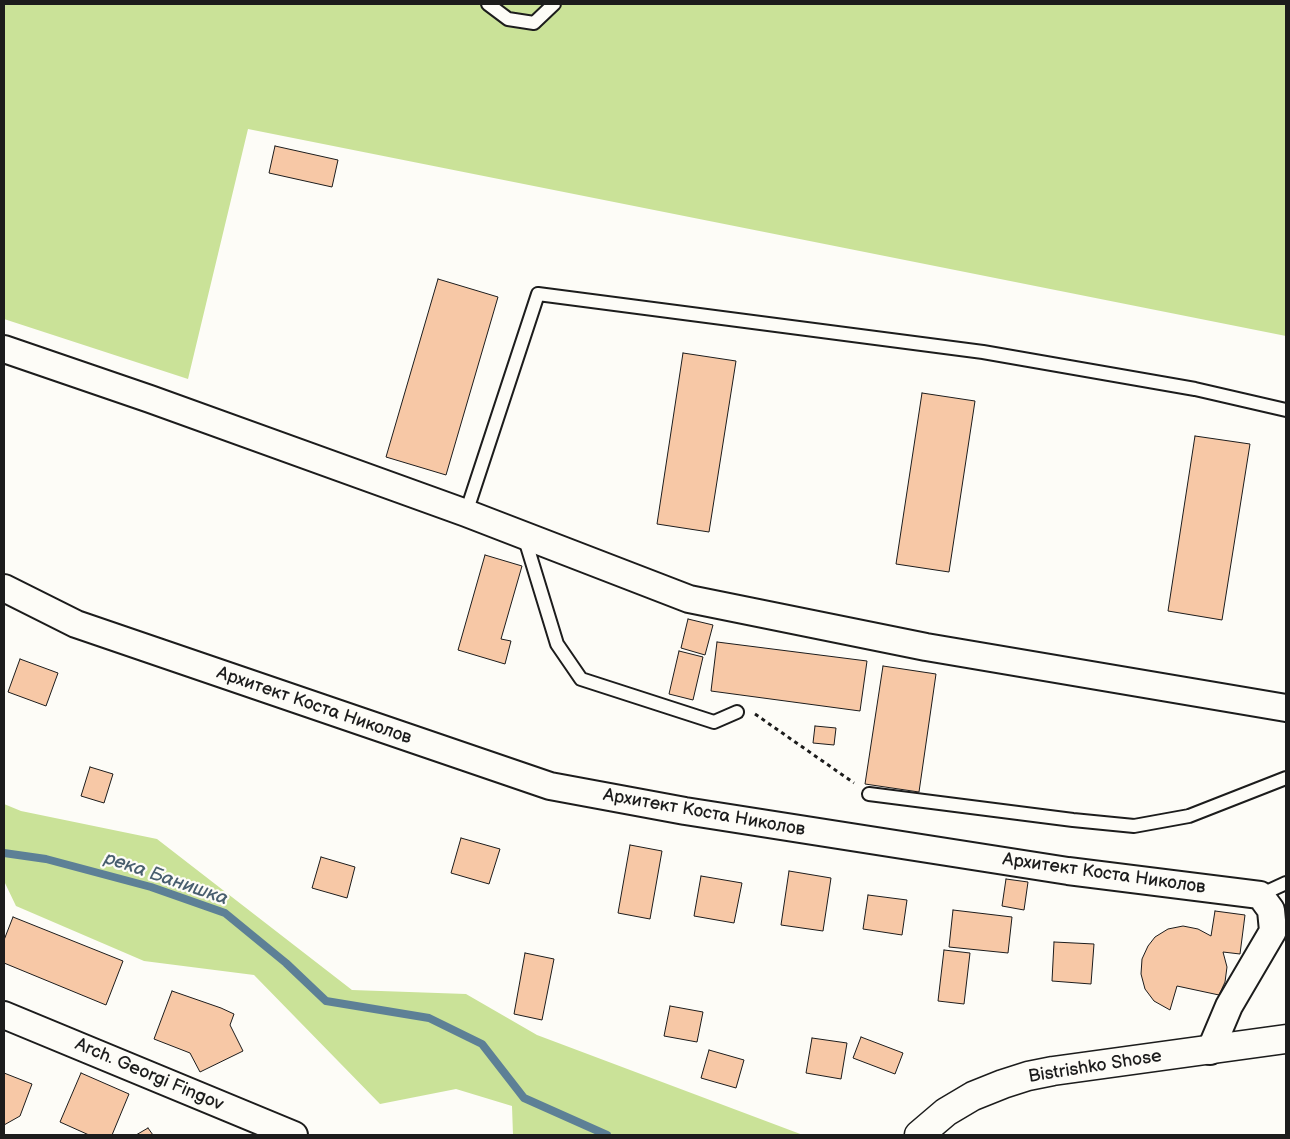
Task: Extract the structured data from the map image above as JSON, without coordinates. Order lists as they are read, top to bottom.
{
  "streets": {
    "street": ["Архитект Коста Николов", "Bistrishko Shose", "Arch. Georgi Fingov"]
  },
  "water": ["река Банишка"]
}
